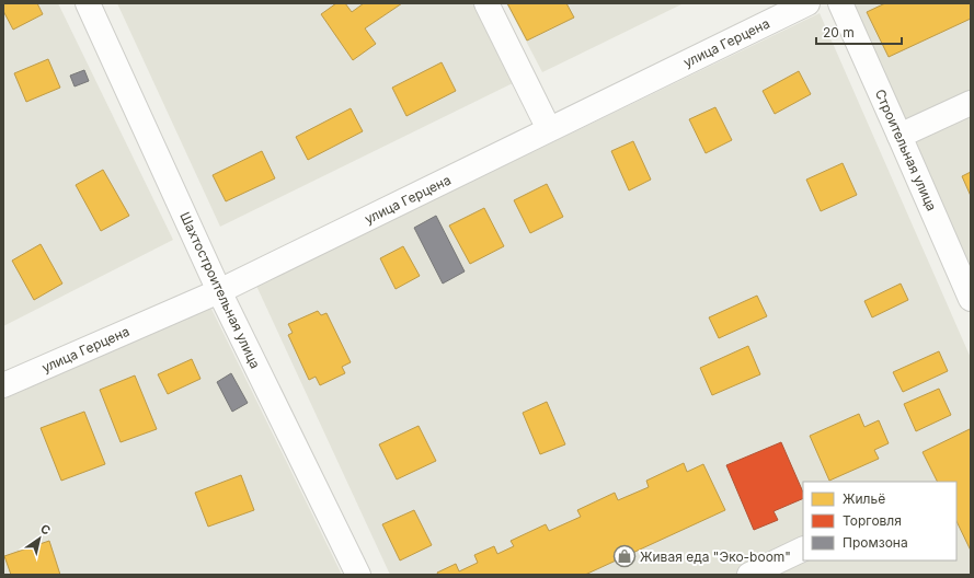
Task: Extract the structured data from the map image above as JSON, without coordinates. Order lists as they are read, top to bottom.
{
  "streets": {
    "street": ["улица Герцена", "Строительная улица", "Шахтостроительная улица"]
  },
  "crossings": [
    ["улица Герцена", "Шахтостроительная улица"]
  ],
  "places": {
    "shop": ["Живая еда \"Эко-boom\""]
  },
  "legend": ["Жильё", "Торговля", "Промзона"],
  "scale_bar": "20 m",
  "north": "top right"
}
